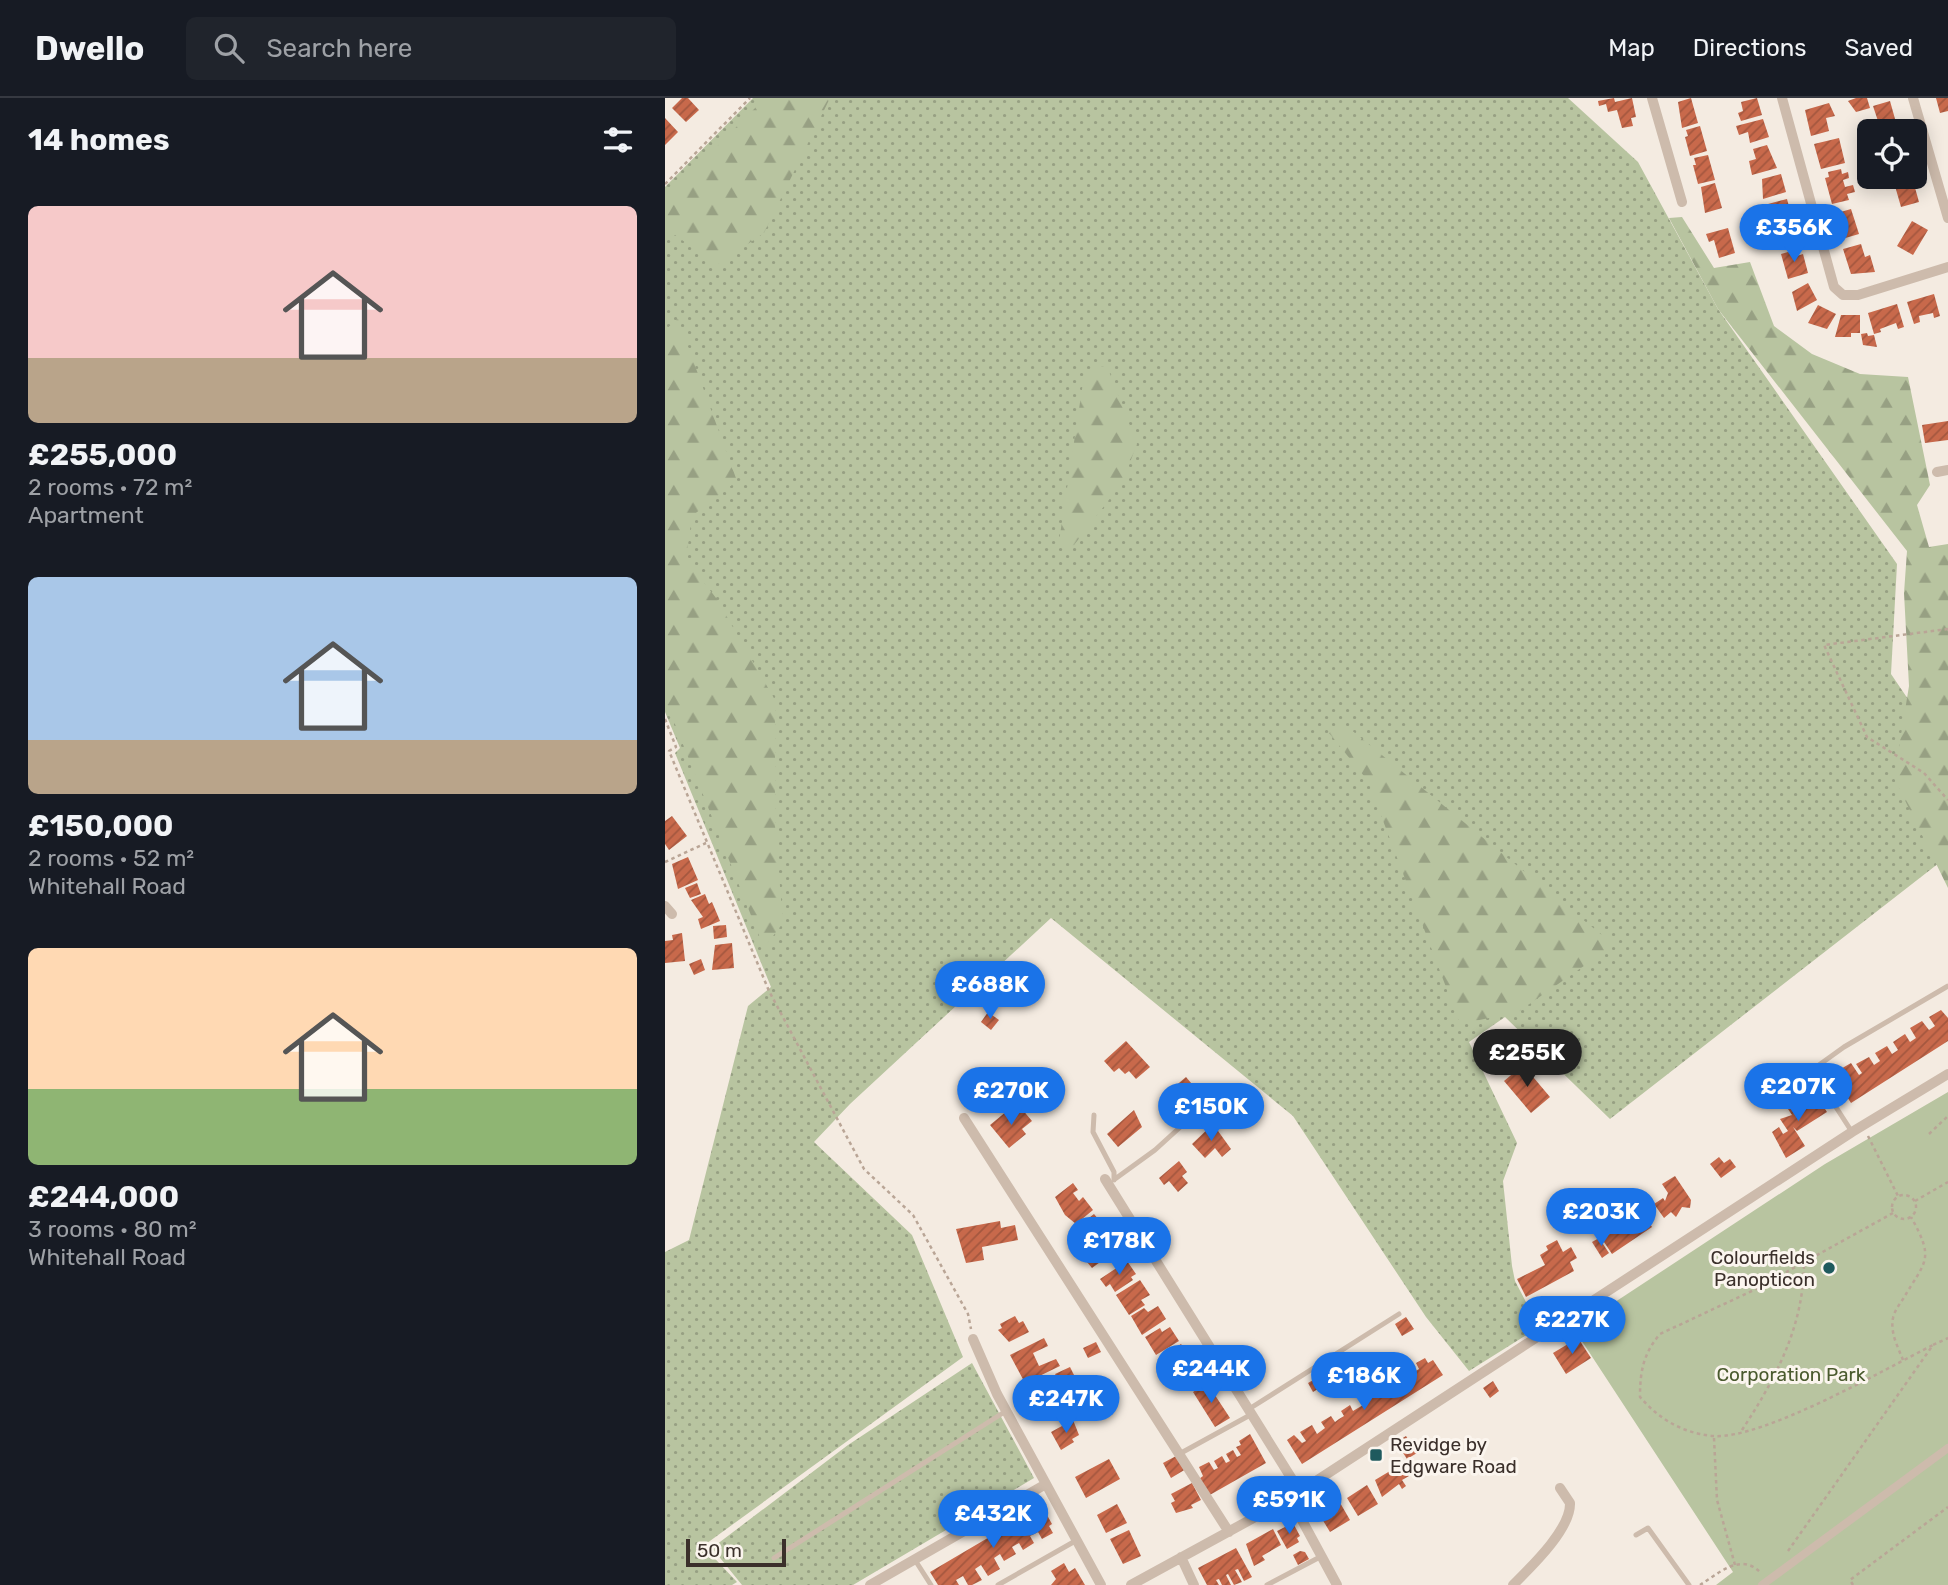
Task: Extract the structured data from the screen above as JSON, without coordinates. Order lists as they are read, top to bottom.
{
  "parks": ["Corporation Park"],
  "places": {
    "other": ["Colourfields Panopticon"],
    "transit": ["Revidge by Edgware Road"]
  },
  "scale_bar": "50 m",
  "page": {
    "header": "Dwello",
    "search": "Search here",
    "nav": ["Map", "Directions", "Saved"],
    "heading": "14 homes",
    "list": [
      {
        "name": "£255,000",
        "note": "2 rooms · 72 m² · Apartment"
      },
      {
        "name": "£150,000",
        "note": "2 rooms · 52 m² · Whitehall Road"
      },
      {
        "name": "£244,000",
        "note": "3 rooms · 80 m² · Whitehall Road"
      }
    ],
    "price": [
      "£356K",
      "£688K",
      "£255K",
      "£207K",
      "£270K",
      "£150K",
      "£203K",
      "£178K",
      "£227K",
      "£244K",
      "£186K",
      "£247K",
      "£591K",
      "£432K"
    ],
    "scale": "50 m"
  }
}
